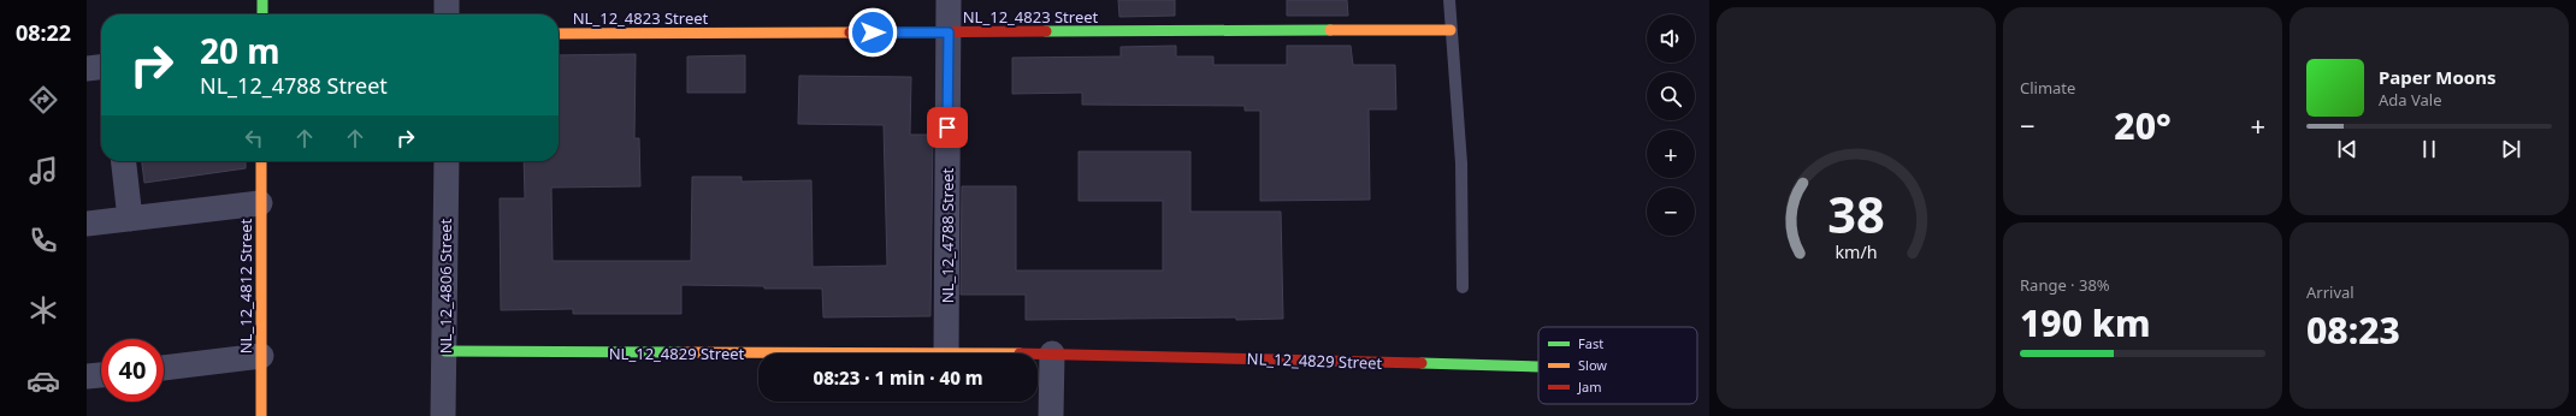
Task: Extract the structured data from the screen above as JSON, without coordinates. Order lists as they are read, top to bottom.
{
  "streets": {
    "street": [
      "NL_12_4823 Street",
      "NL_12_4788 Street",
      "NL_12_4812 Street",
      "NL_12_4806 Street",
      "NL_12_4829 Street"
    ]
  },
  "crossings": [
    ["NL_12_4823 Street", "NL_12_4788 Street"],
    ["NL_12_4806 Street", "NL_12_4829 Street"]
  ],
  "legend": ["Fast", "Slow", "Jam"],
  "page": {
    "tabs": "08:22",
    "tile": [
      "Climate",
      ["Range · 38%", "190 km"],
      ["Arrival", "08:23"]
    ],
    "map_buttons": ["+", "−"],
    "turn": ["20 m", "NL_12_4788 Street"],
    "song": ["Paper Moons", "Ada Vale"],
    "heat": ["−", "20°", "+"],
    "limit": "40",
    "trip": "08:23 · 1 min · 40 m",
    "gauge": ["38", "km/h"]
  }
}
